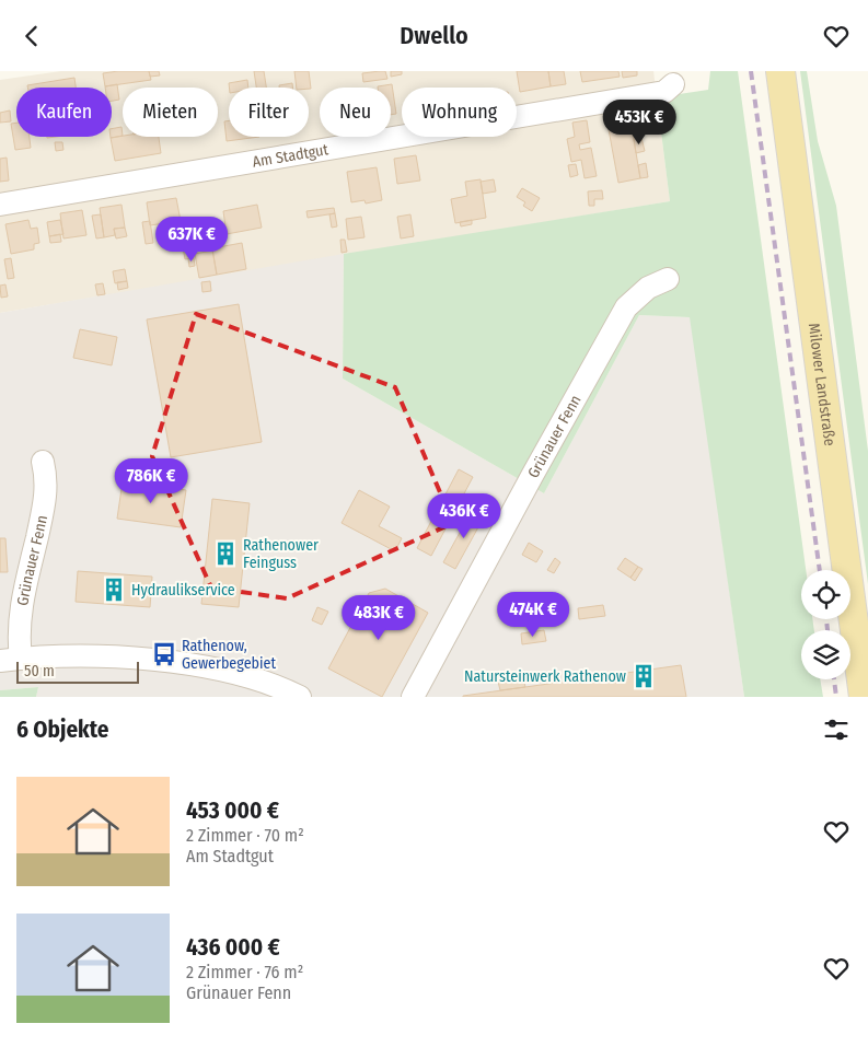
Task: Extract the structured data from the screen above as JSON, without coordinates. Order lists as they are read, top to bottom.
{
  "streets": {
    "main road": ["Milower Landstraße"],
    "street": ["Am Stadtgut", "Grünauer Fenn"]
  },
  "places": {
    "building": ["Rathenower Feinguss", "Hydraulikservice", "Natursteinwerk Rathenow"],
    "bus stop": ["Rathenow, Gewerbegebiet"]
  },
  "scale_bar": "50 m",
  "page": {
    "header": "Dwello",
    "chip": [
      "Kaufen",
      "Mieten",
      "Filter",
      "Neu",
      "Wohnung"
    ],
    "price": [
      "453K €",
      "637K €",
      "786K €",
      "436K €",
      "474K €",
      "483K €"
    ],
    "scale": "50 m",
    "heading": "6 Objekte",
    "list": [
      {
        "name": "453 000 €",
        "note": "2 Zimmer · 70 m² · Am Stadtgut"
      },
      {
        "name": "436 000 €",
        "note": "2 Zimmer · 76 m² · Grünauer Fenn"
      }
    ]
  }
}
